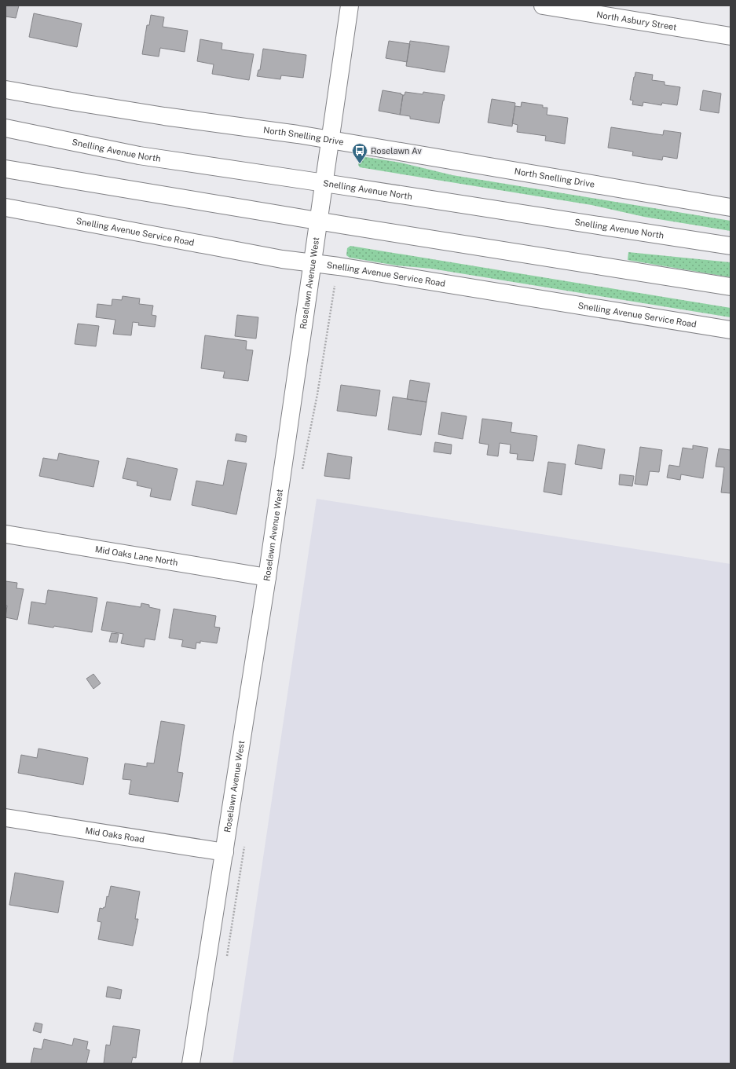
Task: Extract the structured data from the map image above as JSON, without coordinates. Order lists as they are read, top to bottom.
{
  "streets": {
    "street": [
      "North Asbury Street",
      "North Snelling Drive",
      "Snelling Avenue North",
      "Snelling Avenue Service Road",
      "Roselawn Avenue West",
      "Mid Oaks Lane North",
      "Mid Oaks Road"
    ]
  },
  "crossings": [
    ["North Snelling Drive", "Roselawn Avenue West"],
    ["Snelling Avenue North", "Roselawn Avenue West"],
    ["Snelling Avenue Service Road", "Roselawn Avenue West"],
    ["Roselawn Avenue West", "Mid Oaks Lane North"],
    ["Roselawn Avenue West", "Mid Oaks Road"]
  ],
  "places": {
    "bus stop": ["Roselawn Av"]
  }
}
